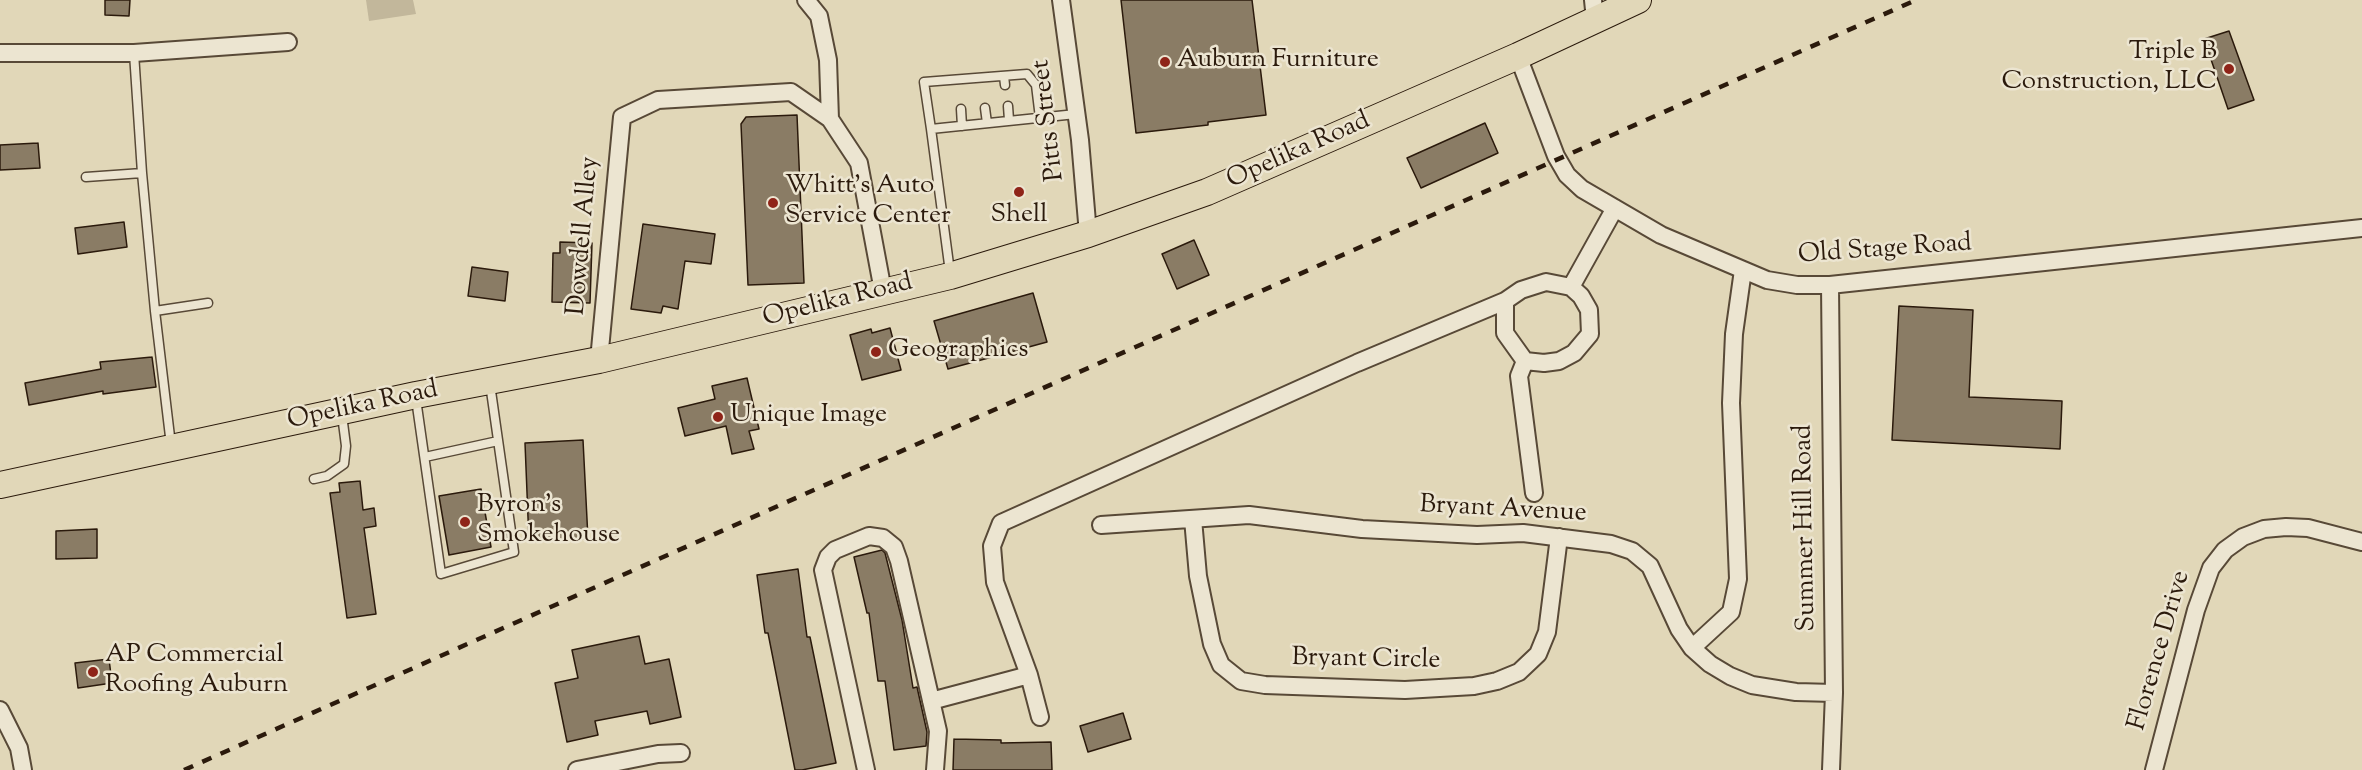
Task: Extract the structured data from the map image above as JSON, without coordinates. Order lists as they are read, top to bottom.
{
  "streets": {
    "main road": ["Opelika Road"],
    "street": [
      "Pitts Street",
      "Dowdell Alley",
      "Old Stage Road",
      "Bryant Avenue",
      "Summer Hill Road",
      "Florence Drive",
      "Bryant Circle"
    ]
  },
  "crossings": [
    ["Pitts Street", "Opelika Road"],
    ["Opelika Road", "Dowdell Alley"],
    ["Opelika Road", "Old Stage Road"],
    ["Old Stage Road", "Summer Hill Road"],
    ["Bryant Avenue", "Summer Hill Road"],
    ["Bryant Avenue", "Bryant Circle"]
  ],
  "places": [
    "Auburn Furniture",
    "Triple B Construction, LLC",
    "Shell",
    "Whitt's Auto Service Center",
    "Geographics",
    "Unique Image",
    "Byron's Smokehouse",
    "AP Commercial Roofing Auburn"
  ]
}
